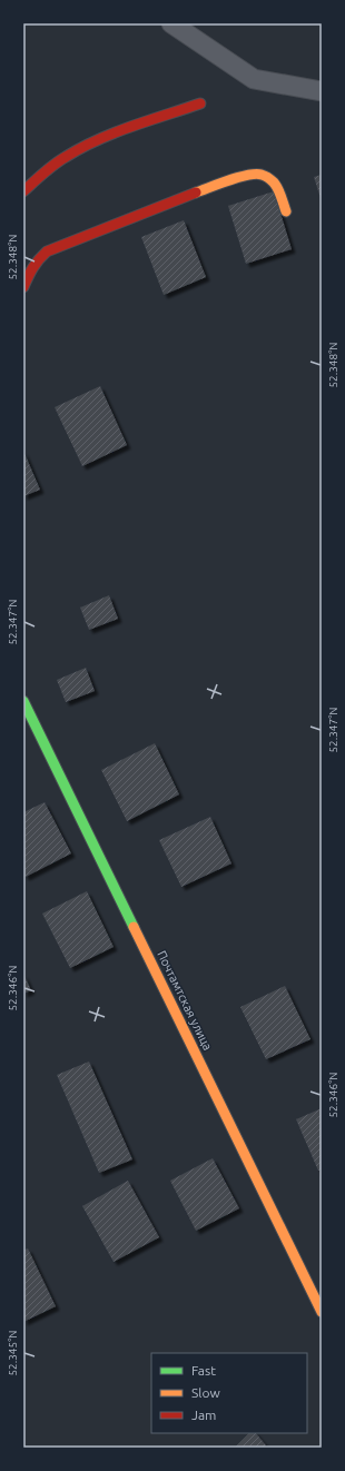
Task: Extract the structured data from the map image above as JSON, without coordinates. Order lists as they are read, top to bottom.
{
  "streets": {
    "street": ["Почтамтская улица"]
  },
  "legend": ["Fast", "Slow", "Jam"],
  "coordinates": [
    "52.348°N",
    "52.347°N",
    "52.346°N",
    "52.345°N"
  ]
}
